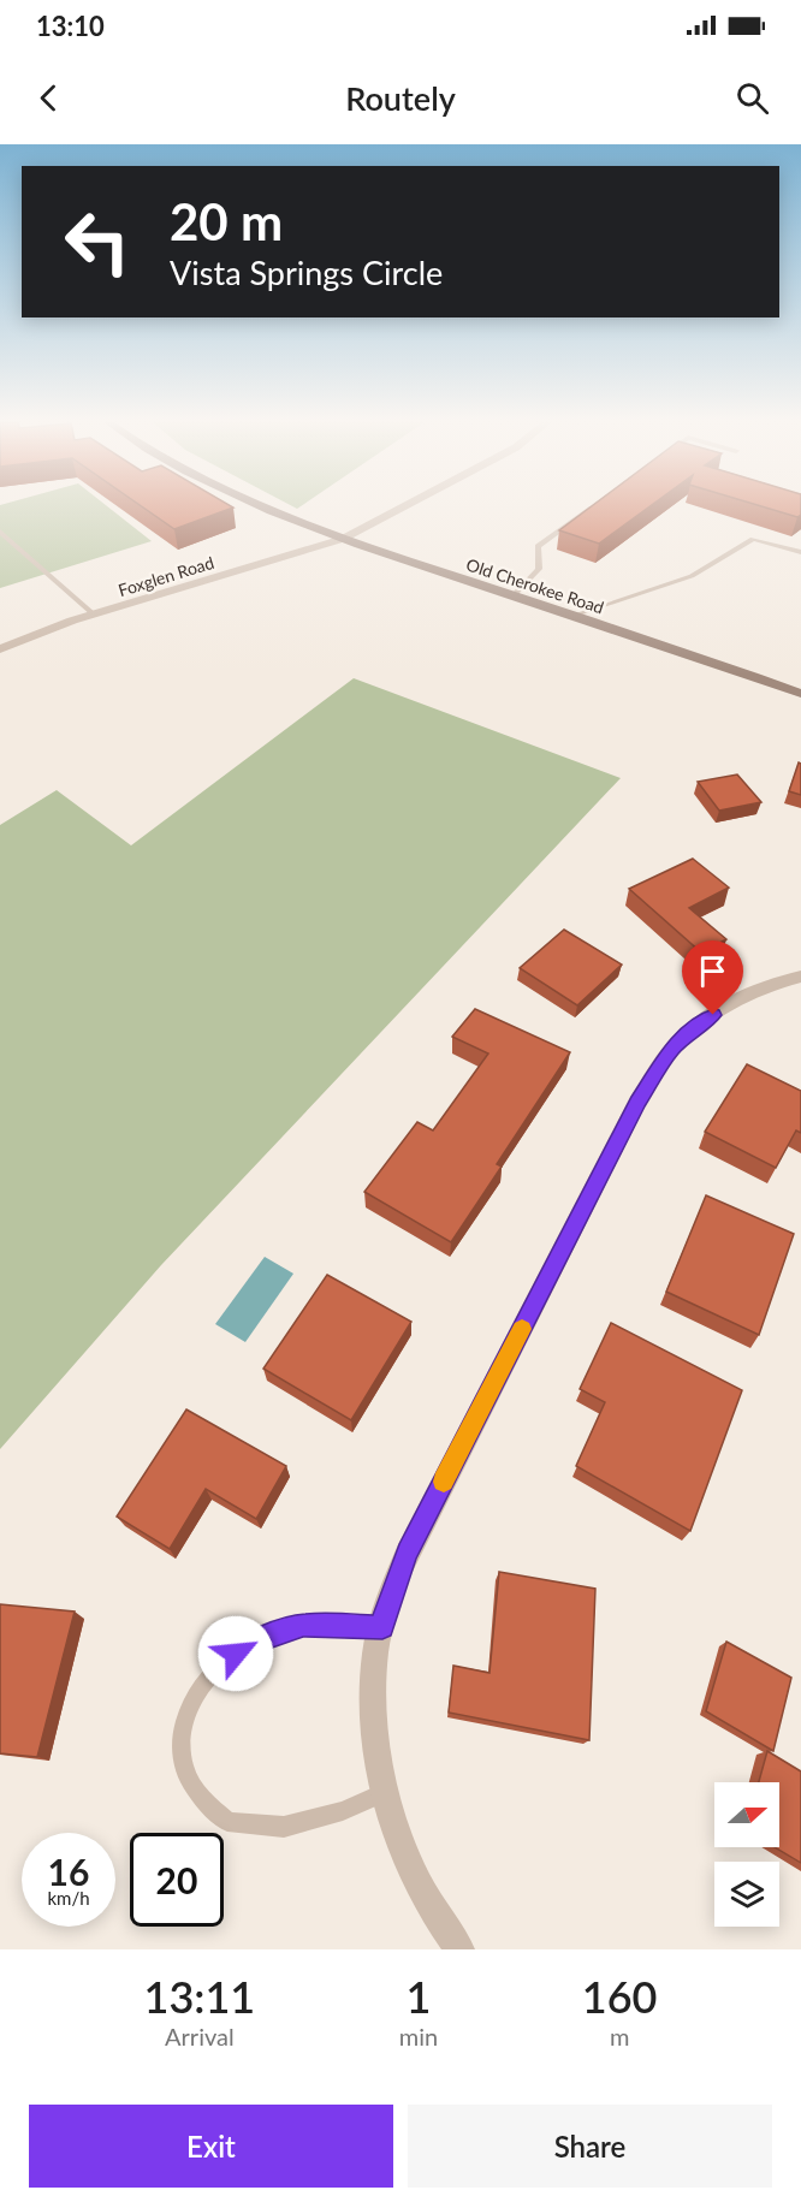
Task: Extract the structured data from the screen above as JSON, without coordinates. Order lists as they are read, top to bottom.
{
  "streets": {
    "street": ["Foxglen Road", "Old Cherokee Road"]
  },
  "crossings": [
    ["Foxglen Road", "Old Cherokee Road"]
  ],
  "north": "right",
  "page": {
    "status": "13:10",
    "header": "Routely",
    "turn": ["20 m", "Vista Springs Circle"],
    "speed": "16 km/h",
    "limit": "20",
    "eta": [
      "13:11",
      "Arrival",
      "1",
      "min",
      "160",
      "m"
    ],
    "buttons": ["Exit", "Share"]
  }
}
